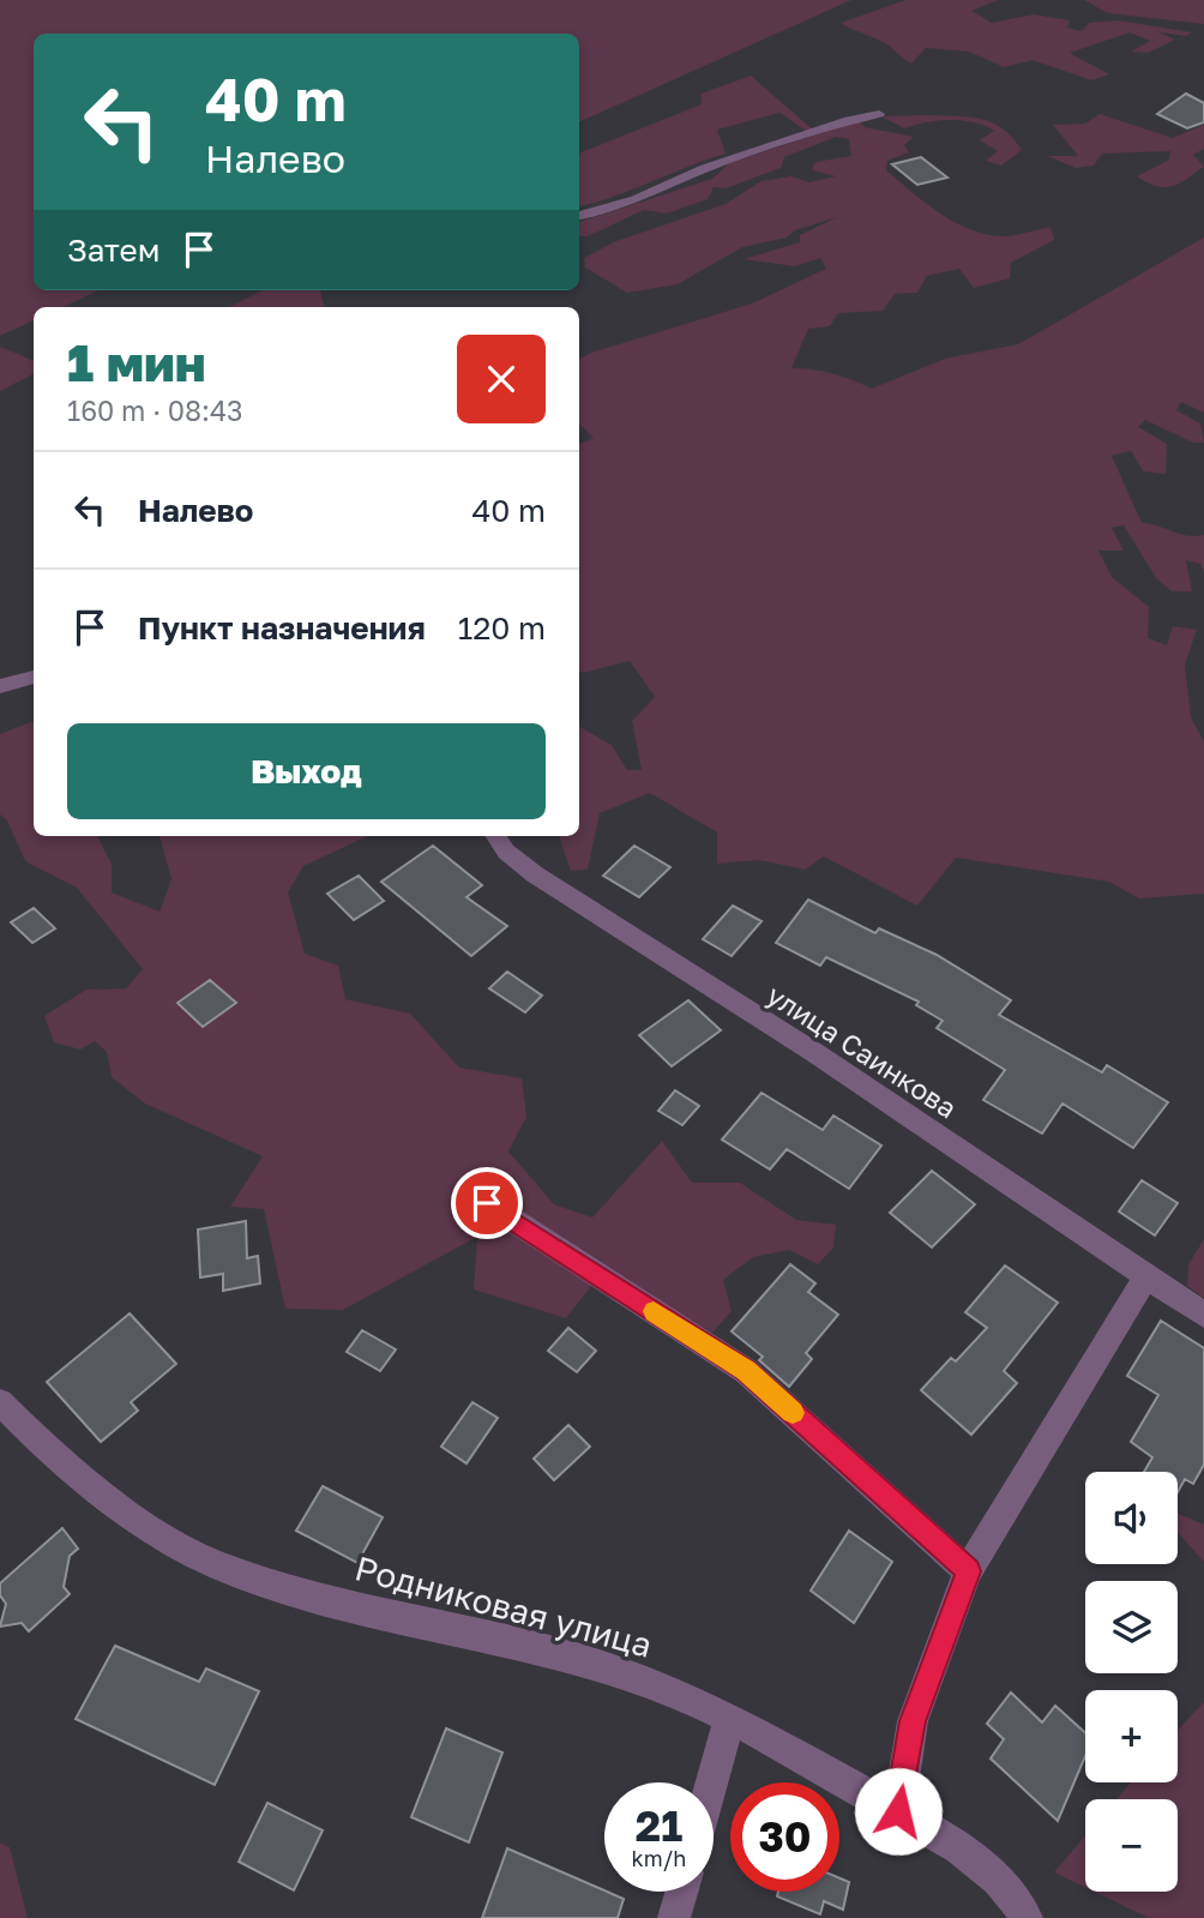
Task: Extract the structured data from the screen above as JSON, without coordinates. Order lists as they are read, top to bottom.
{
  "streets": {
    "street": ["улица Саинкова", "Родниковая улица"]
  },
  "page": {
    "turn": ["40 m", "Налево"],
    "then": "Затем",
    "heading": ["1 мин", "160 m · 08:43"],
    "list": [
      {
        "name": "Налево",
        "value": "40 m"
      },
      {
        "name": "Пункт назначения",
        "value": "120 m"
      }
    ],
    "buttons": "Выход",
    "map_buttons": ["+", "−"],
    "speed": "21 km/h",
    "limit": "30"
  }
}
